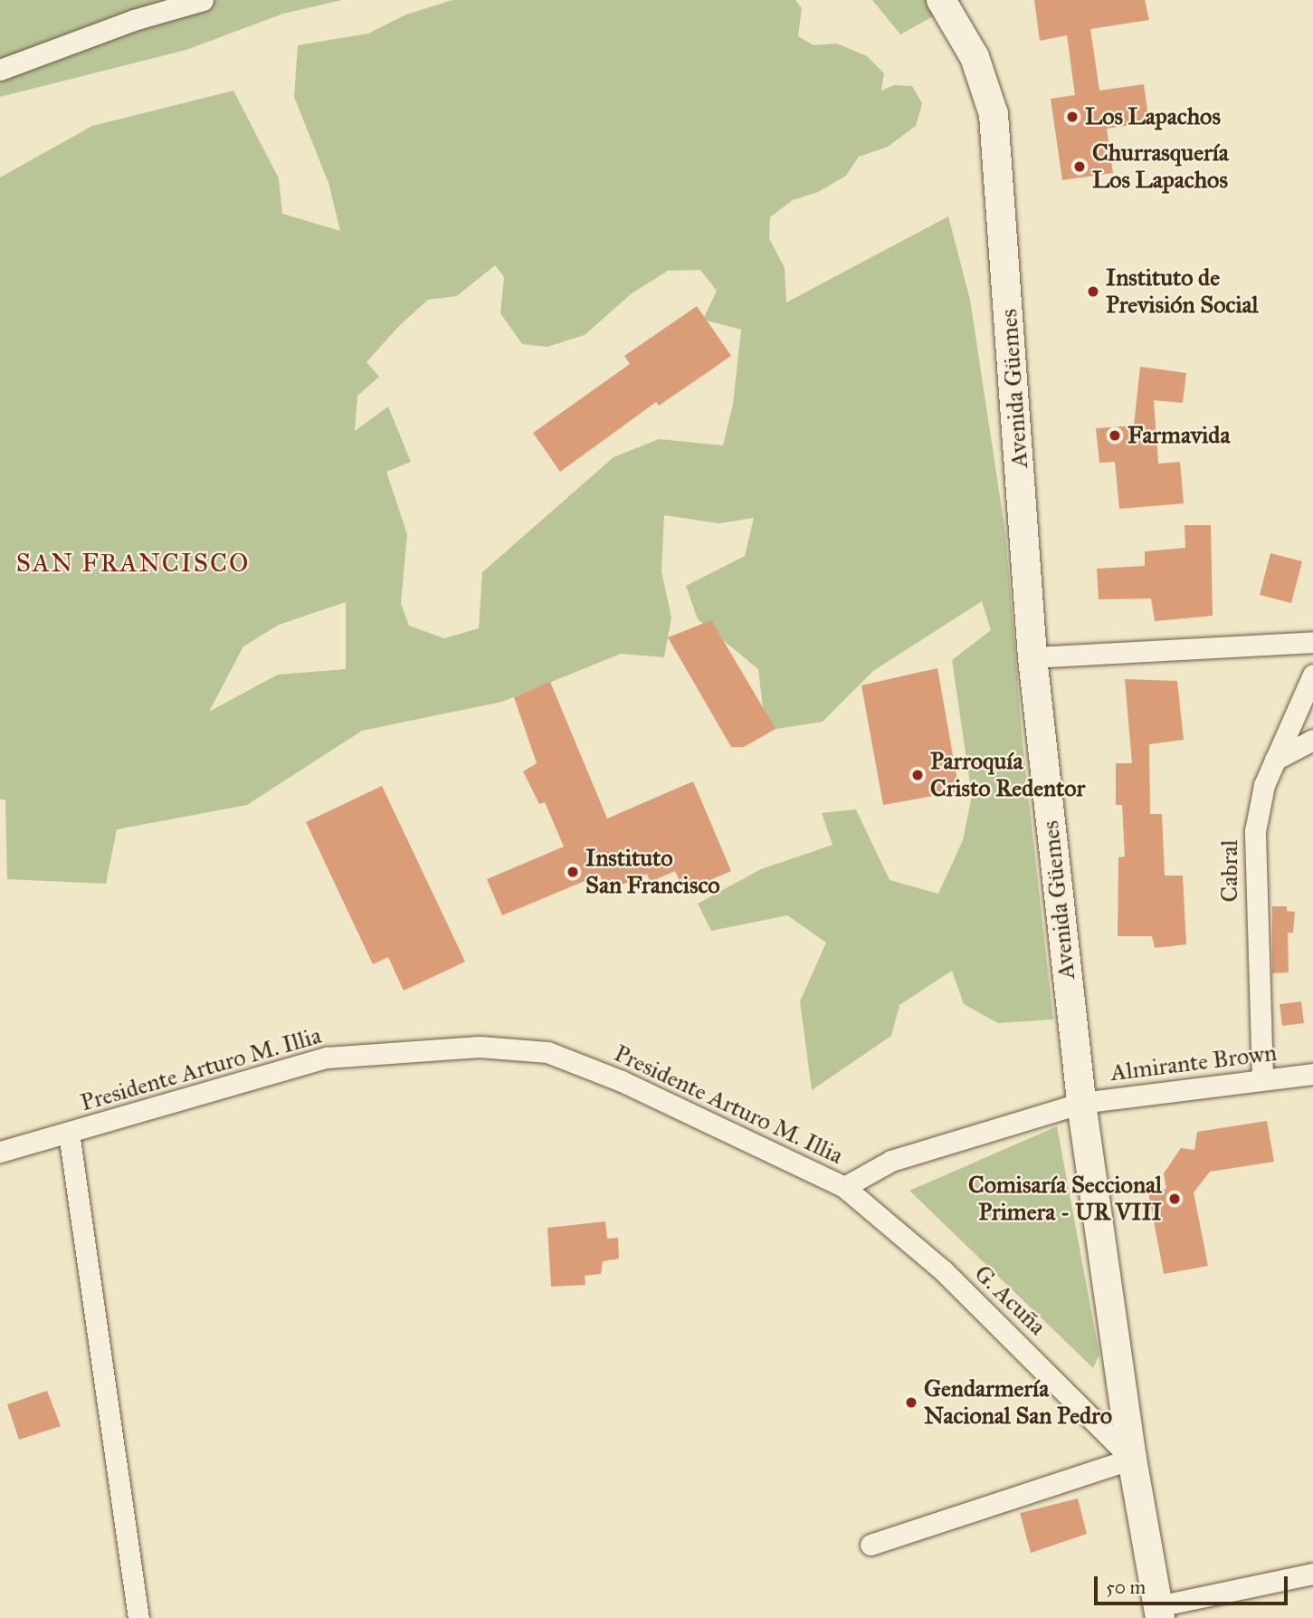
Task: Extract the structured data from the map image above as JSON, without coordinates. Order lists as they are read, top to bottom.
{
  "streets": {
    "main road": ["Avenida Güemes"],
    "street": [
      "Cabral",
      "Almirante Brown",
      "Presidente Arturo M. Illia",
      "G. Acuña"
    ]
  },
  "crossings": [
    ["Avenida Güemes", "Almirante Brown"],
    ["Avenida Güemes", "G. Acuña"],
    ["Cabral", "Almirante Brown"],
    ["Almirante Brown", "Presidente Arturo M. Illia"],
    ["Almirante Brown", "G. Acuña"],
    ["Presidente Arturo M. Illia", "G. Acuña"]
  ],
  "districts": ["SAN FRANCISCO"],
  "places": [
    "Los Lapachos",
    "Churrasquería Los Lapachos",
    "Instituto de Previsión Social",
    "Farmavida",
    "Parroquía Cristo Redentor",
    "Instituto San Francisco",
    "Comisaría Seccional Primera - UR VIII",
    "Gendarmería Nacional San Pedro"
  ],
  "scale_bar": "50 m"
}
